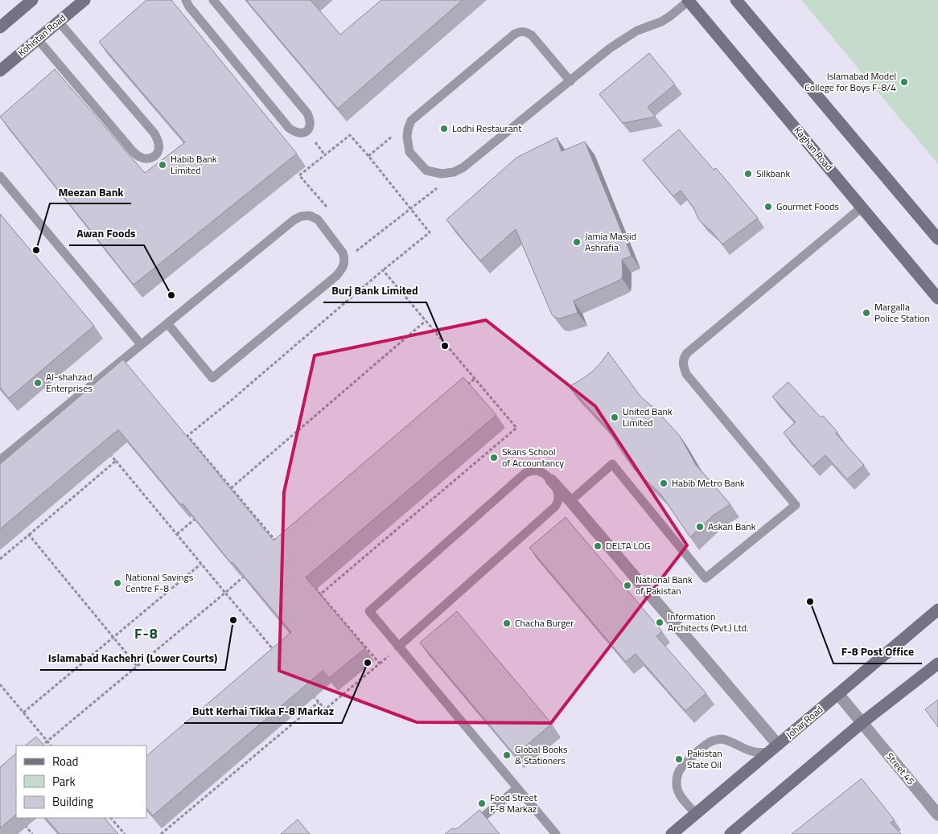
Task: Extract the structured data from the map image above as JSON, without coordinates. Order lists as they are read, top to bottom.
{
  "streets": {
    "street": [
      "Kohistan Road",
      "Kaghan Road",
      "Johar Road",
      "Street 45"
    ]
  },
  "crossings": [
    ["Johar Road", "Street 45"]
  ],
  "districts": ["F-8"],
  "places": [
    "Islamabad Model College for Boys F-8/4",
    "Lodhi Restaurant",
    "Habib Bank Limited",
    "Silkbank",
    "Gourmet Foods",
    "Jamia Masjid Ashrafia",
    "Meezan Bank",
    "Awan Foods",
    "Margalla Police Station",
    "Burj Bank Limited",
    "Al-shahzad Enterprises",
    "United Bank Limited",
    "Skans School of Accountancy",
    "Habib Metro Bank",
    "Askari Bank",
    "DELTA LOG",
    "National Savings Centre F-8",
    "National Bank of Pakistan",
    "F-8 Post Office",
    "Islamabad Kachehri (Lower Courts)",
    "Information Architects (Pvt.) Ltd.",
    "Chacha Burger",
    "Butt Kerhai Tikka F-8 Markaz",
    "Global Books & Stationers",
    "Pakistan State Oil",
    "Food Street F-8 Markaz"
  ],
  "legend": ["Road", "Park", "Building"]
}
